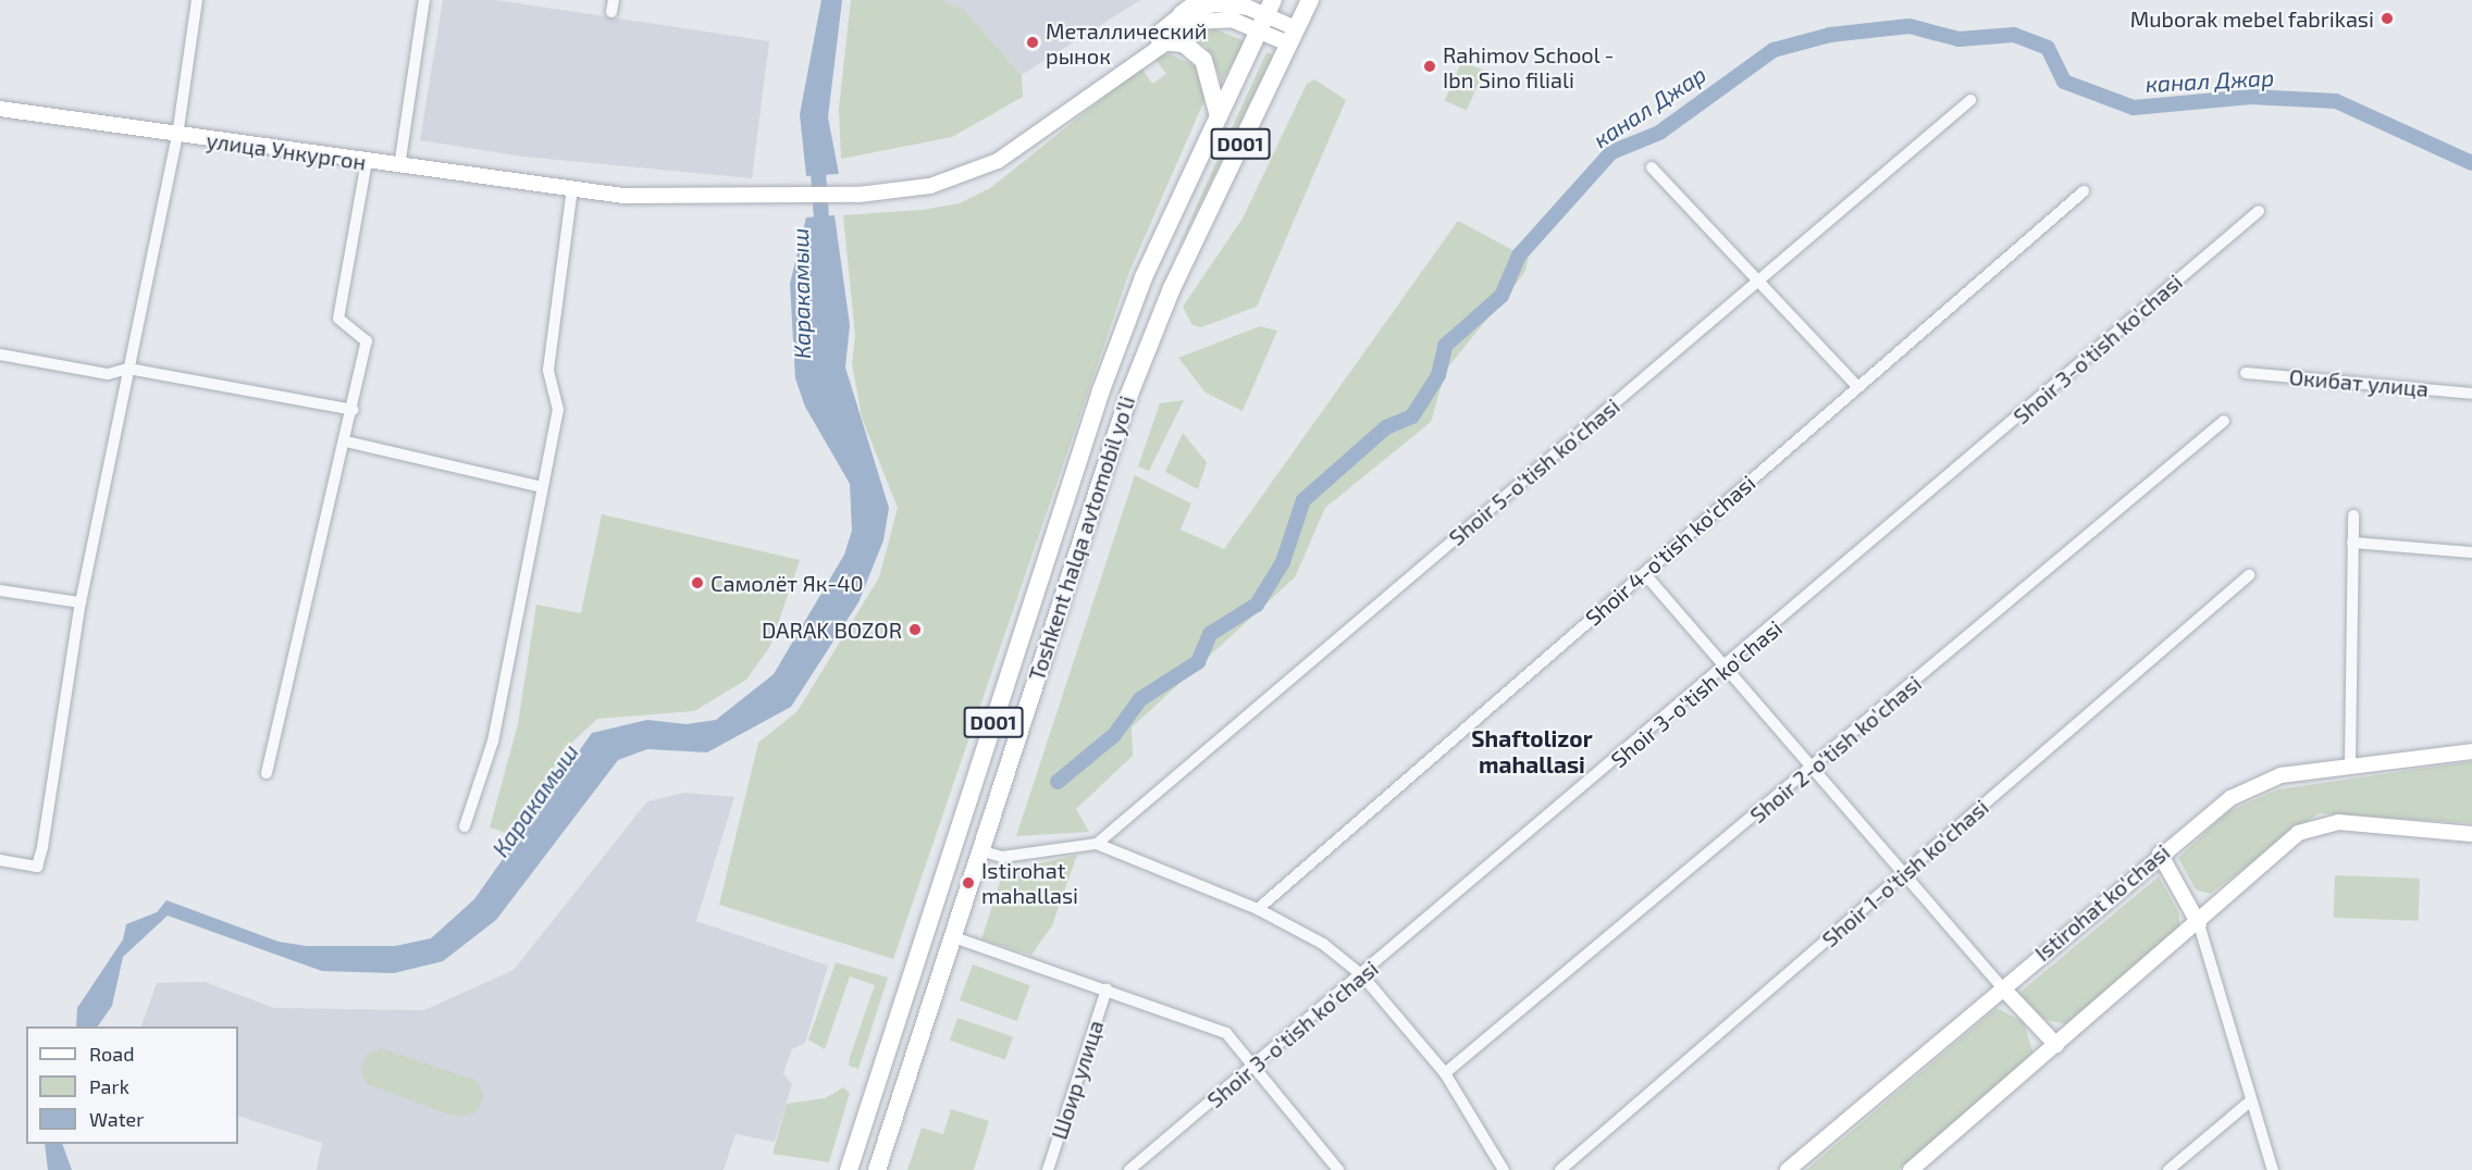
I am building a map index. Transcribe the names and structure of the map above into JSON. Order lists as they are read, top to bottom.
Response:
{
  "streets": {
    "highway": ["D001", "Toshkent halqa avtomobil yo'li"],
    "main road": ["улица Ункургон", "Istirohat ko'chasi"],
    "street": [
      "Shoir 3-o'tish ko'chasi",
      "Окибат улица",
      "Shoir 5-o'tish ko'chasi",
      "Shoir 4-o'tish ko'chasi",
      "Shoir 2-o'tish ko'chasi",
      "Shoir 1-o'tish ko'chasi",
      "Шоир улица"
    ]
  },
  "districts": ["Shaftolizor mahallasi"],
  "water": ["канал Джар", "Каракамыш"],
  "places": [
    "Muborak mebel fabrikasi",
    "Металлический рынок",
    "Rahimov School - Ibn Sino filiali",
    "Самолёт Як-40",
    "DARAK BOZOR",
    "Istirohat mahallasi"
  ],
  "legend": ["Road", "Park", "Water"]
}
